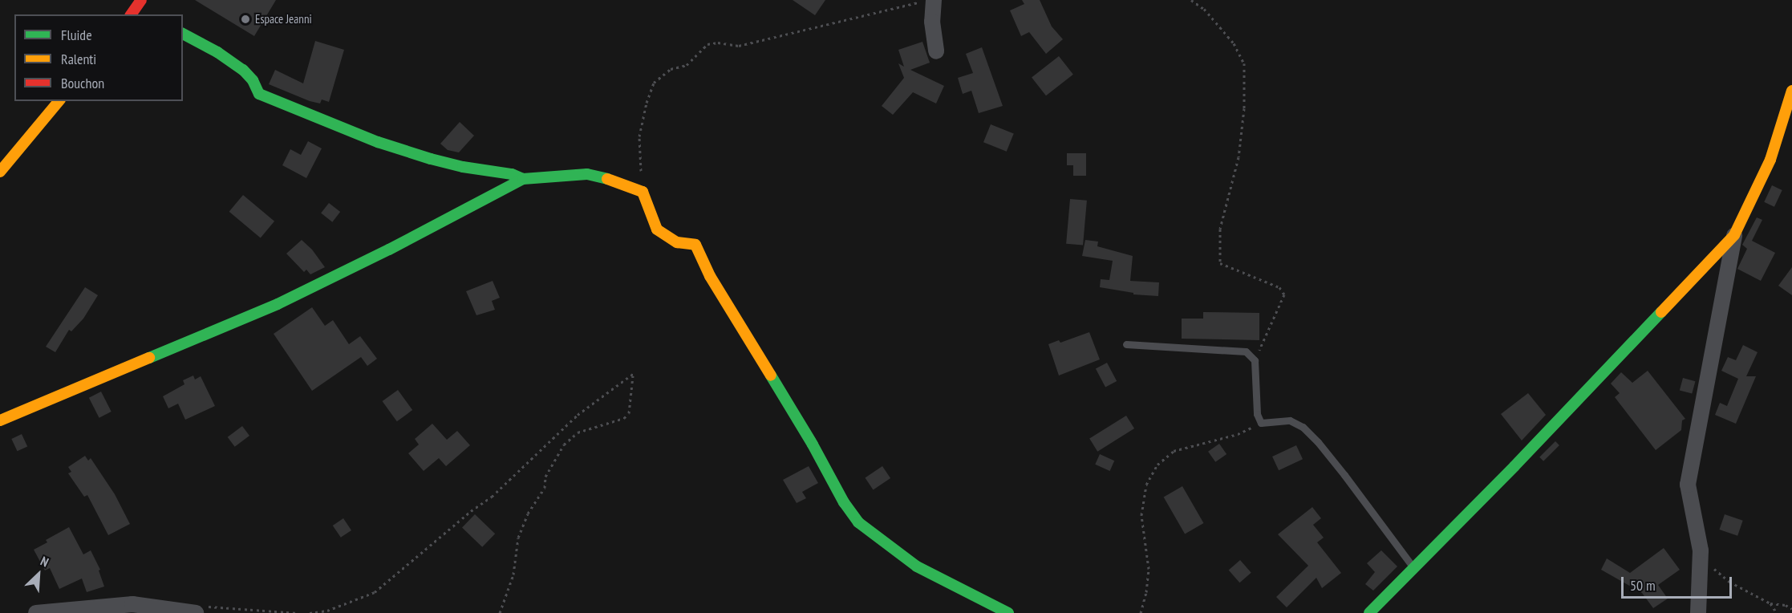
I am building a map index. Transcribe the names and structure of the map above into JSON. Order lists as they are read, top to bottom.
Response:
{
  "places": ["Espace Jeanni"],
  "legend": ["Fluide", "Ralenti", "Bouchon"],
  "scale_bar": "50 m",
  "north": "top right"
}
